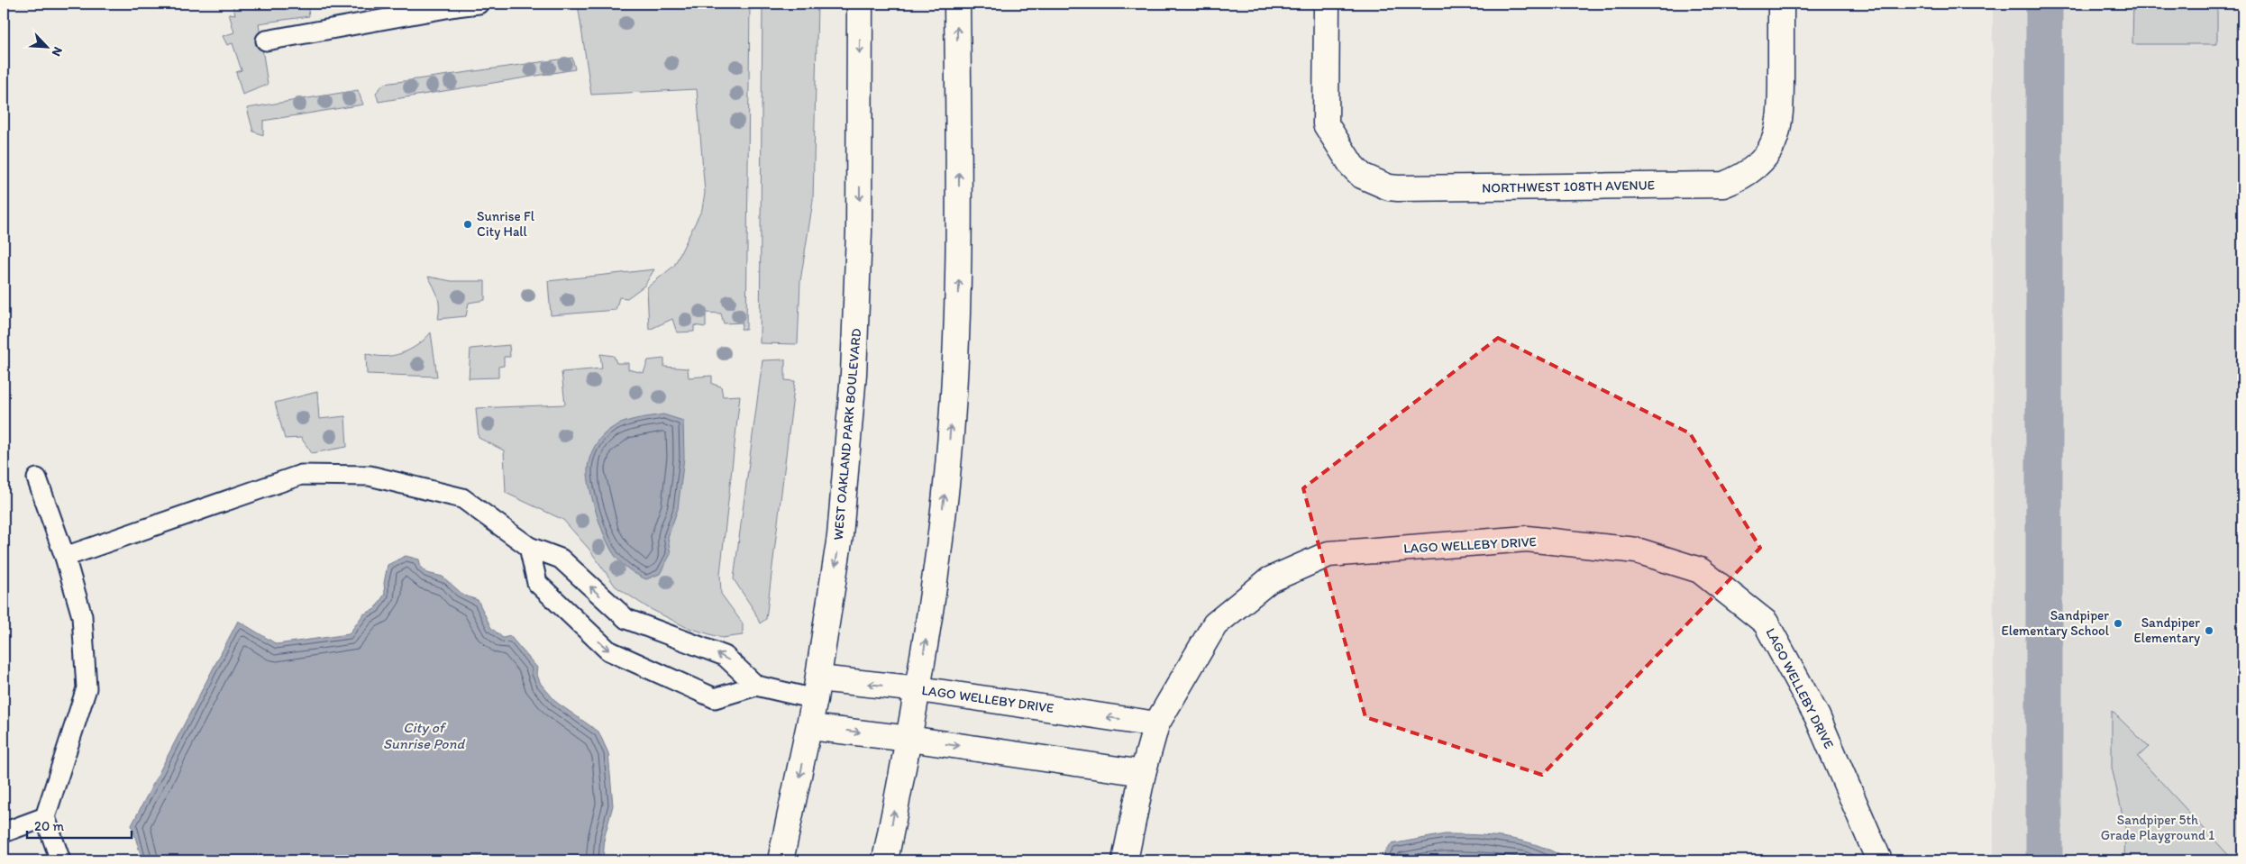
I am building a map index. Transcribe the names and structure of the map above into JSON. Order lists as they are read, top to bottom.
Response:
{
  "streets": {
    "street": ["NORTHWEST 108TH AVENUE", "WEST OAKLAND PARK BOULEVARD", "LAGO WELLEBY DRIVE"]
  },
  "crossings": [
    ["WEST OAKLAND PARK BOULEVARD", "LAGO WELLEBY DRIVE"]
  ],
  "water": ["City of Sunrise Pond"],
  "parks": ["Sandpiper 5th Grade Playground 1"],
  "places": ["Sunrise Fl City Hall", "Sandpiper Elementary School", "Sandpiper Elementary"],
  "scale_bar": "20 m",
  "north": "bottom right"
}
